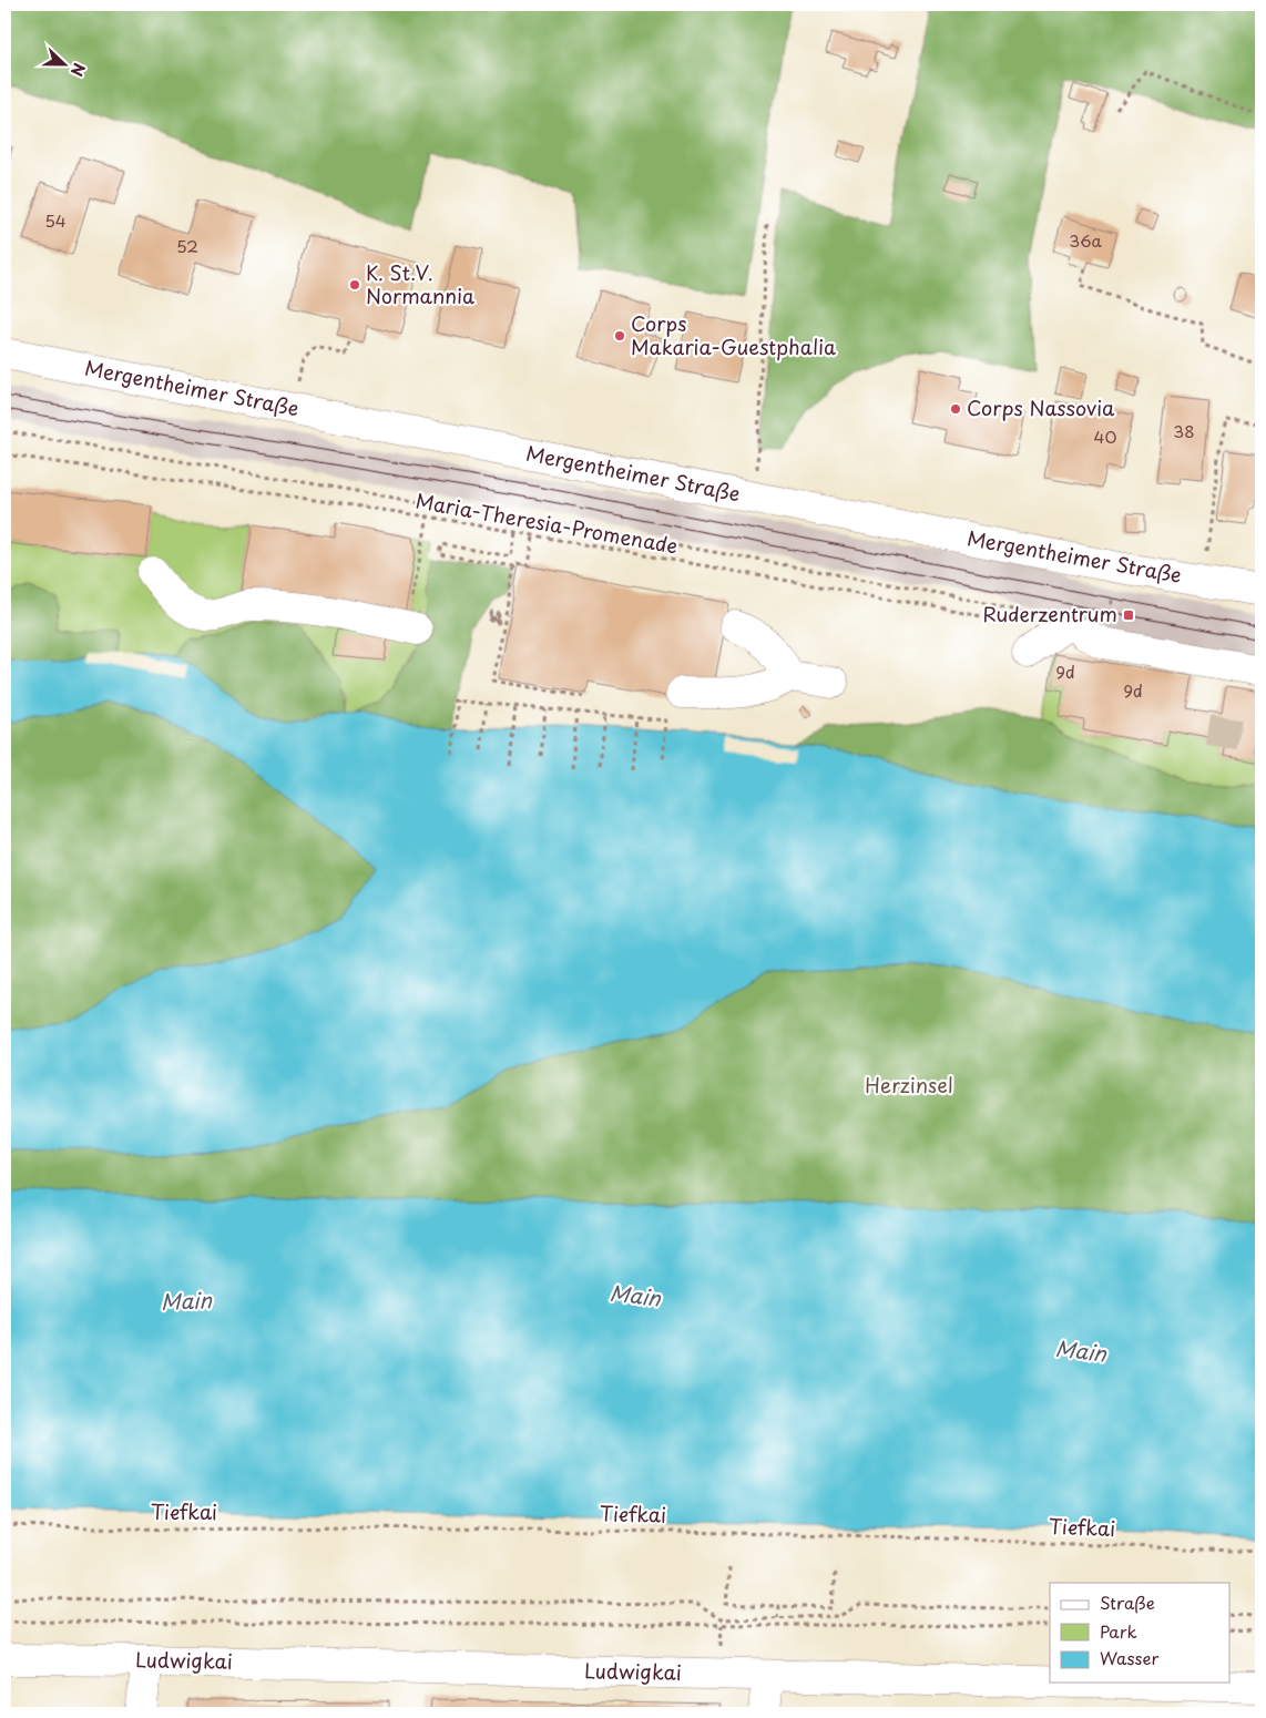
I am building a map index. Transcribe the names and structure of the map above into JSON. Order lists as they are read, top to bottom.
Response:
{
  "streets": {
    "main road": ["Mergentheimer Straße", "Ludwigkai"],
    "path": ["Maria-Theresia-Promenade", "Tiefkai"]
  },
  "water": ["Main"],
  "parks": ["Herzinsel"],
  "places": {
    "other": ["K. St.V. Normannia", "Corps Makaria-Guestphalia", "Corps Nassovia"],
    "transit": ["Ruderzentrum"]
  },
  "house_numbers": [
    "54",
    "36a",
    "52",
    "38",
    "40",
    "9d",
    "9d"
  ],
  "legend": ["Straße", "Park", "Wasser"],
  "north": "right"
}
